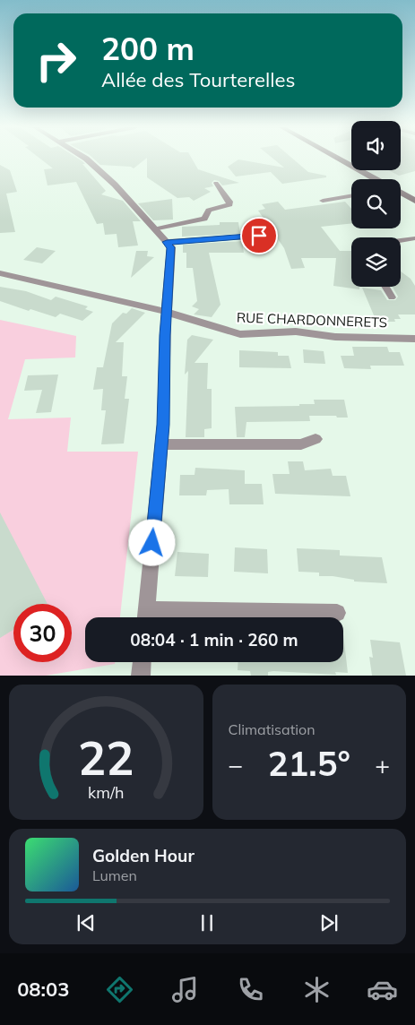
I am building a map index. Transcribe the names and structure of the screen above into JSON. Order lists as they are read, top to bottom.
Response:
{
  "streets": {
    "street": ["RUE CHARDONNERETS"]
  },
  "page": {
    "turn": ["200 m", "Allée des Tourterelles"],
    "limit": "30",
    "trip": "08:04 · 1 min · 260 m",
    "tile": "Climatisation",
    "heat": ["−", "21.5°", "+"],
    "song": ["Golden Hour", "Lumen"],
    "tabs": "08:03",
    "gauge": ["22", "km/h"]
  }
}
